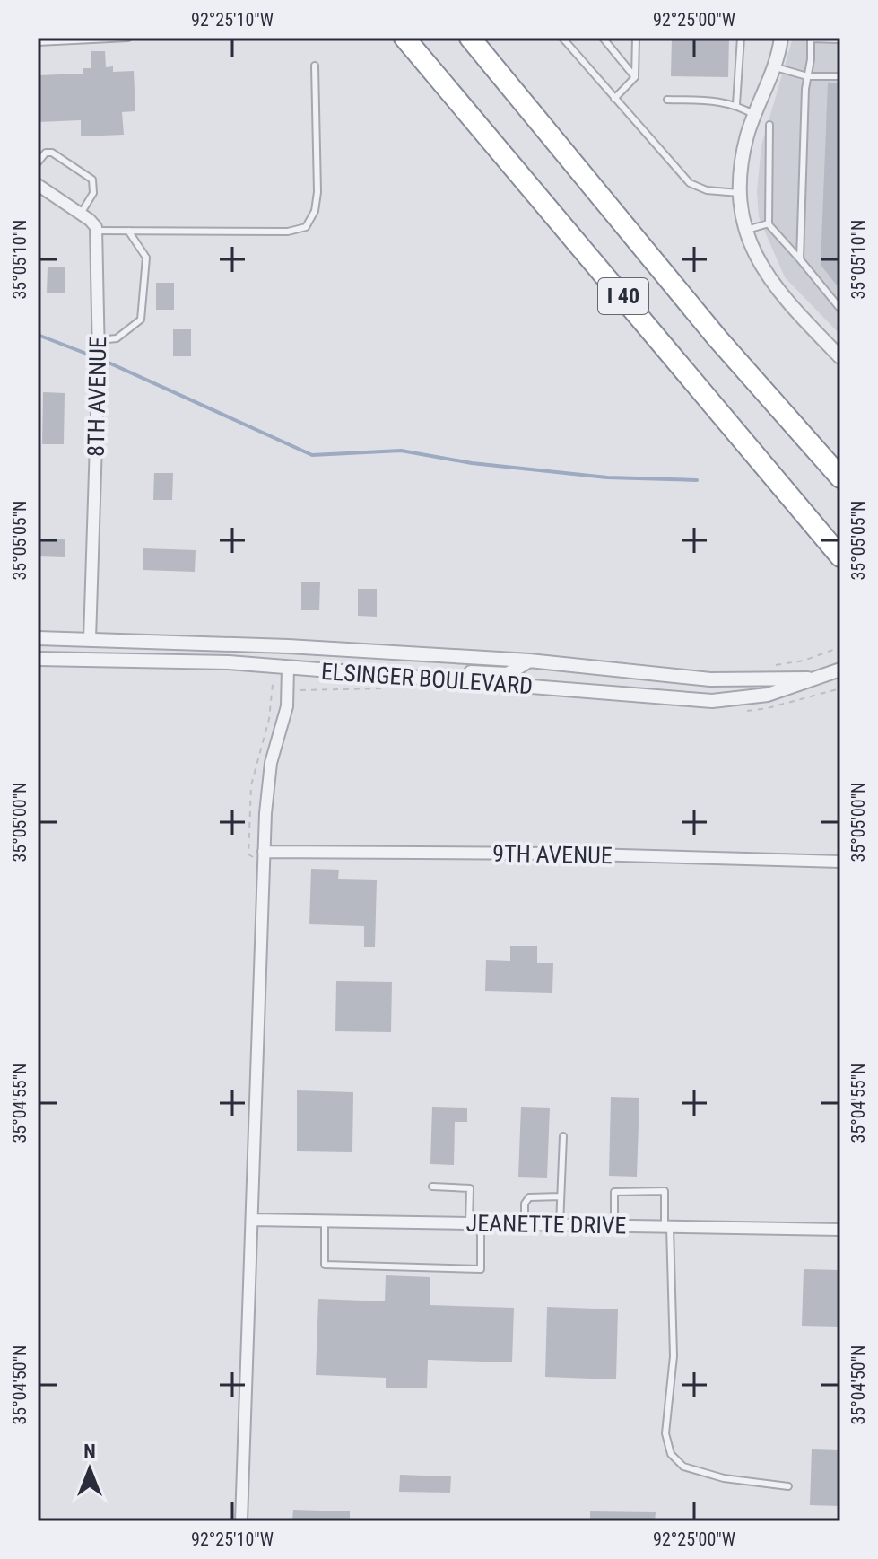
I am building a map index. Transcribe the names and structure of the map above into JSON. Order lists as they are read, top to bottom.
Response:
{
  "streets": {
    "highway": ["I 40"],
    "street": [
      "8TH AVENUE",
      "ELSINGER BOULEVARD",
      "9TH AVENUE",
      "JEANETTE DRIVE"
    ]
  },
  "crossings": [
    ["8TH AVENUE", "ELSINGER BOULEVARD"]
  ],
  "north": "top",
  "coordinates": [
    "92°25'10\"W",
    "92°25'00\"W",
    "35°05'10\"N",
    "35°05'05\"N",
    "35°05'00\"N",
    "35°04'55\"N",
    "35°04'50\"N"
  ]
}
